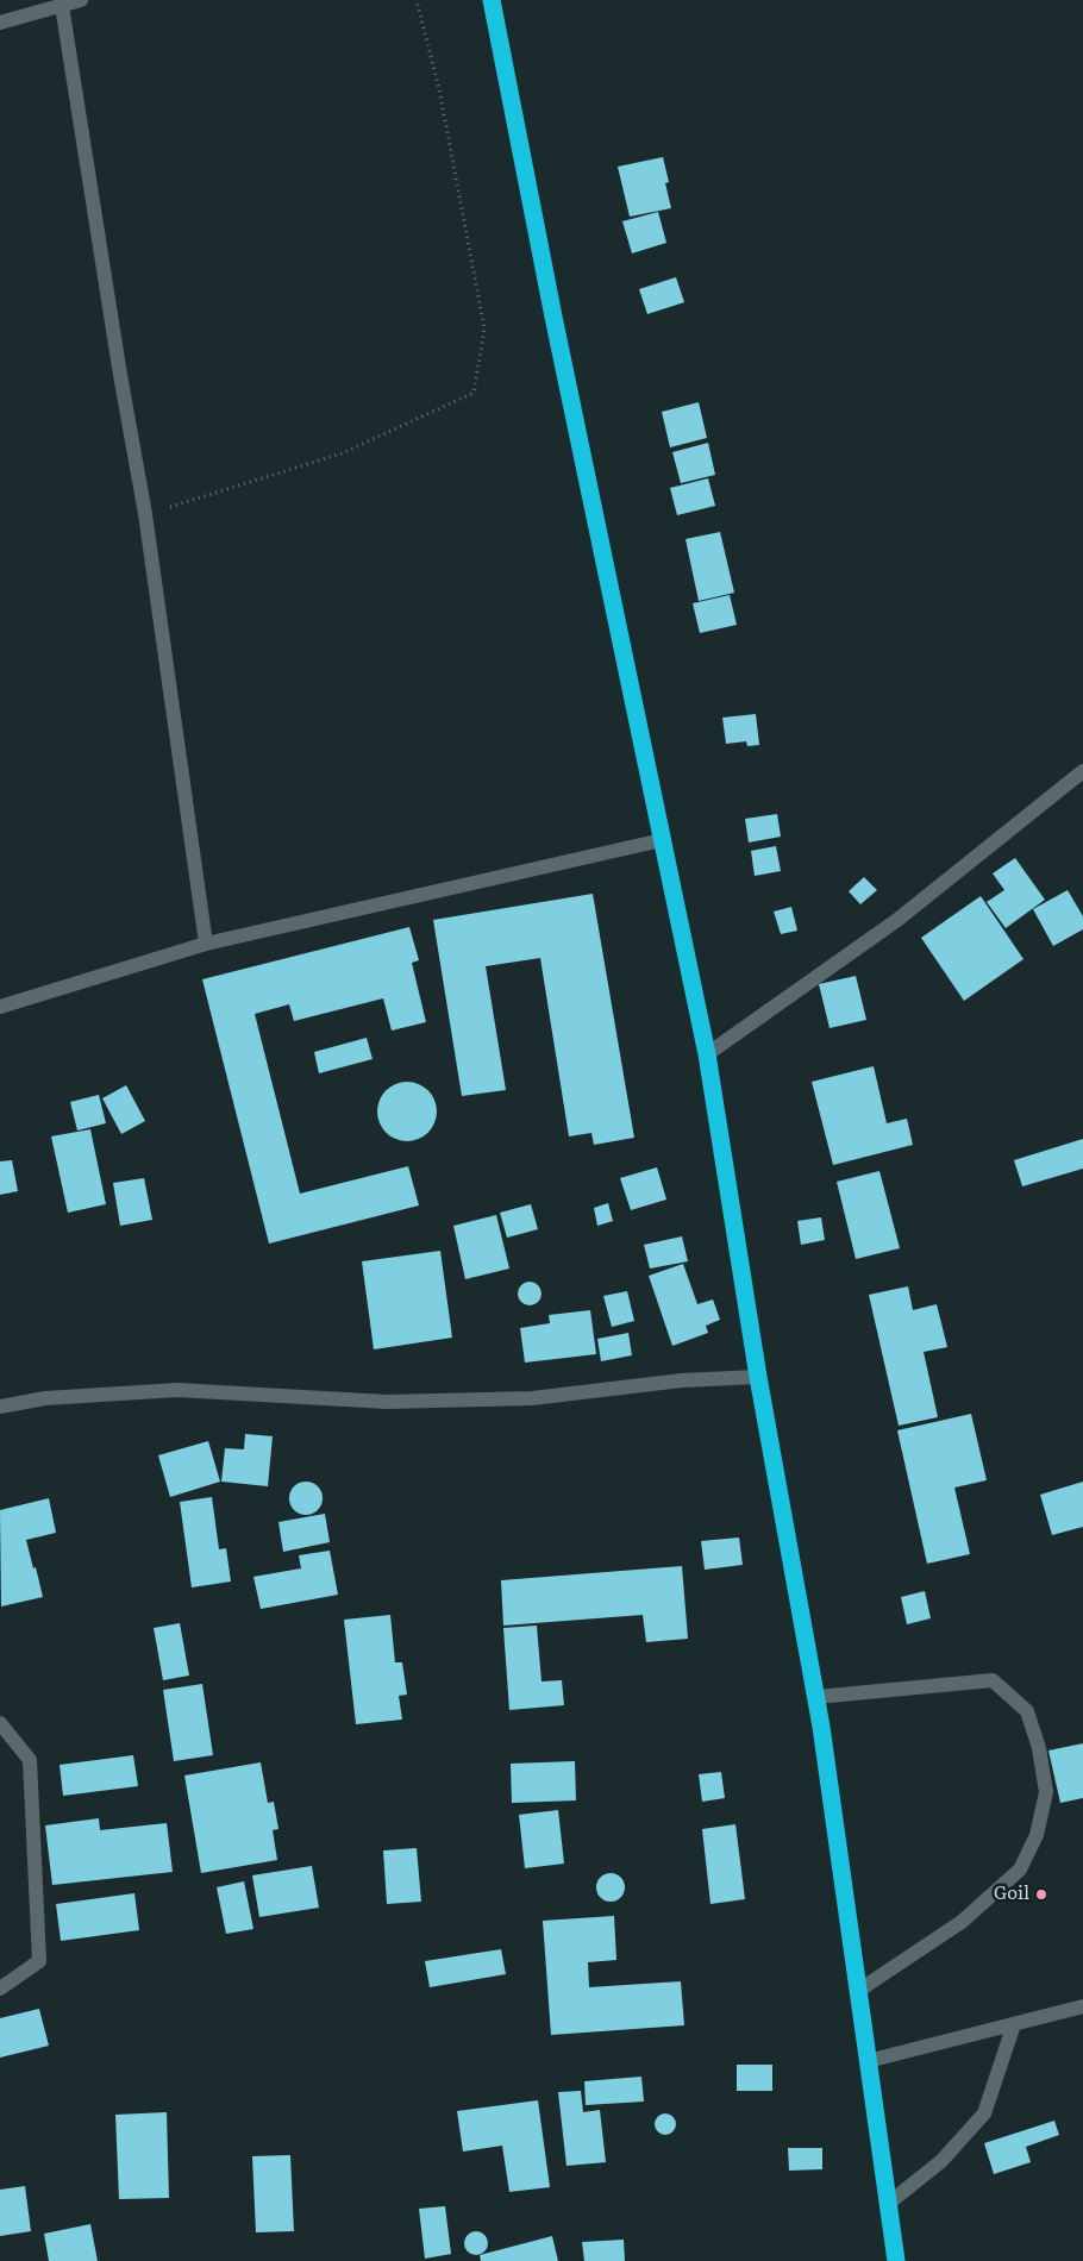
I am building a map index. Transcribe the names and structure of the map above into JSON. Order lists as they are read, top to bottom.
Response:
{
  "places": ["Goil"]
}
